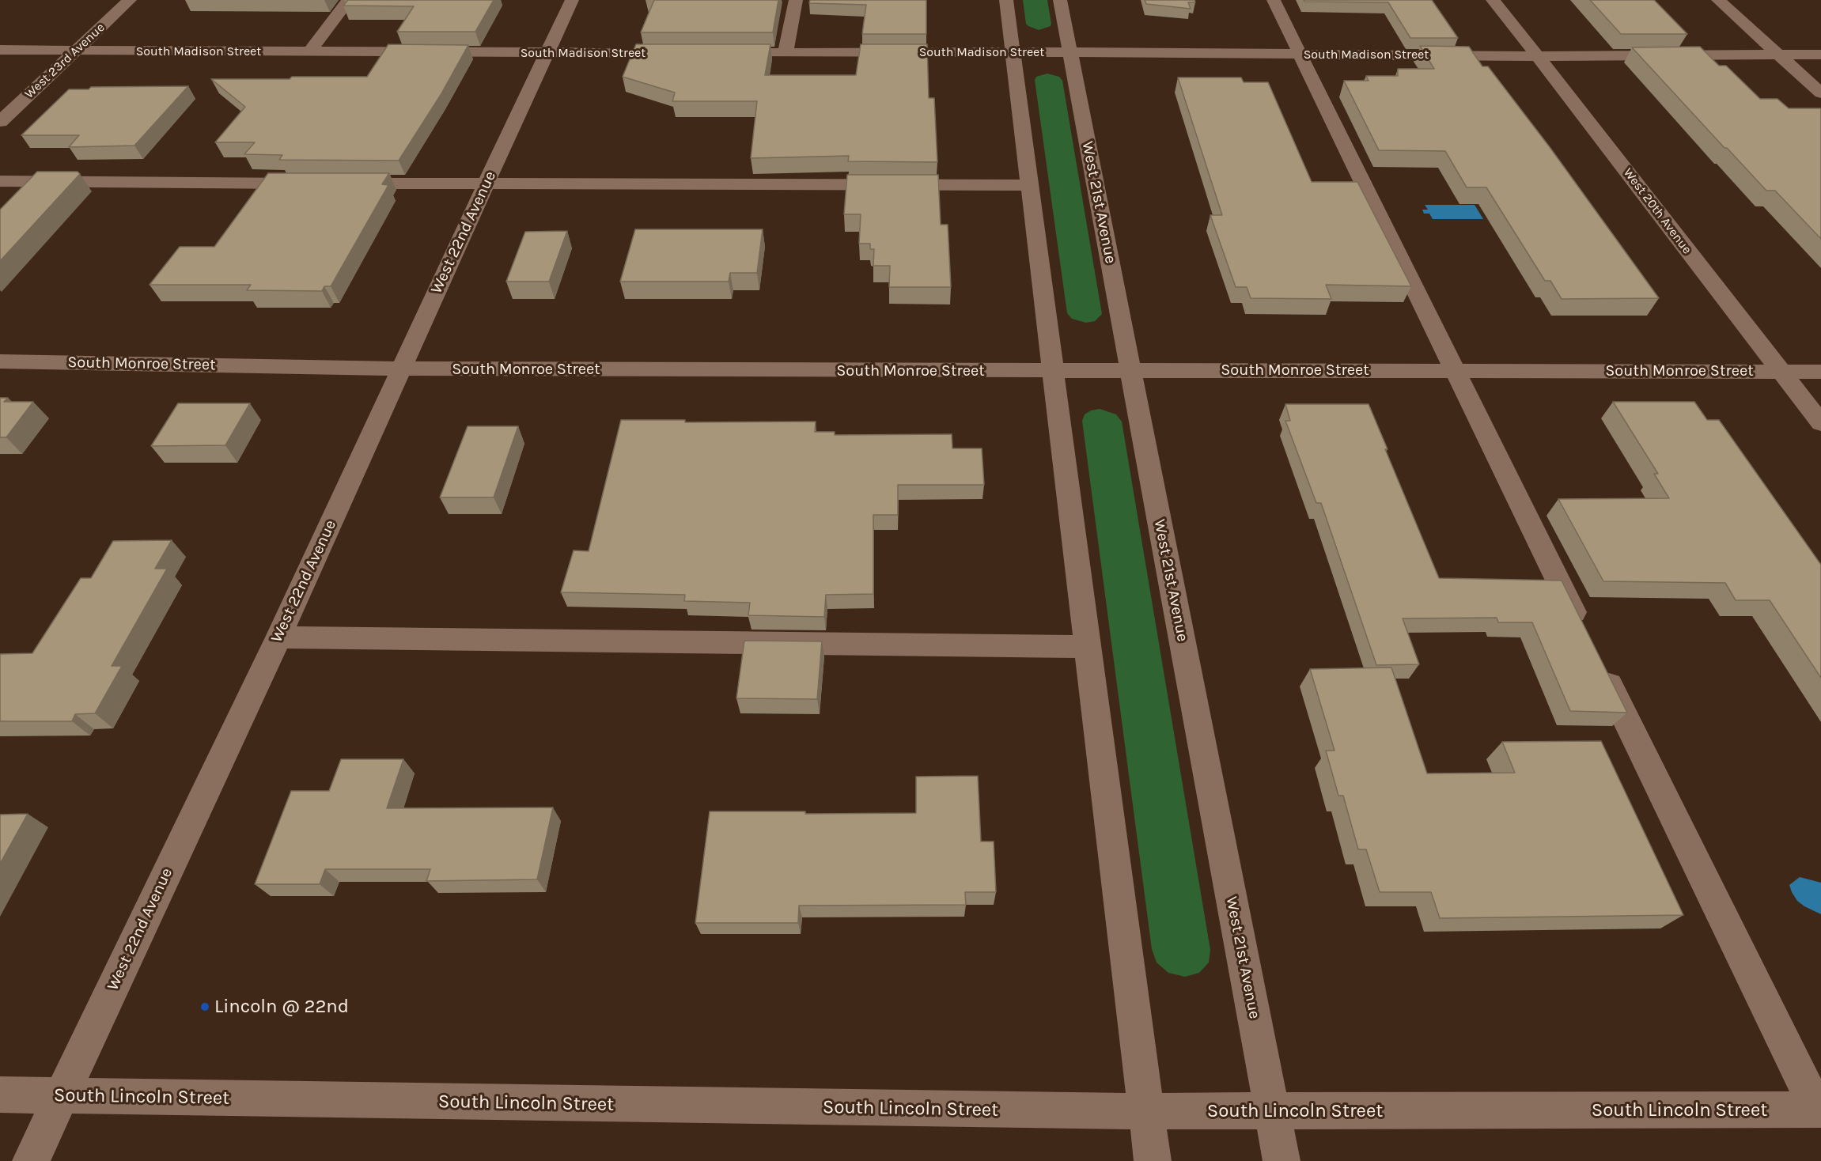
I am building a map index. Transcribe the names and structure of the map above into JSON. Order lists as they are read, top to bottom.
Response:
{
  "streets": {
    "street": [
      "South Madison Street",
      "West 23rd Avenue",
      "West 21st Avenue",
      "West 20th Avenue",
      "West 22nd Avenue",
      "South Monroe Street",
      "South Lincoln Street"
    ]
  },
  "crossings": [
    ["South Madison Street", "West 23rd Avenue"],
    ["South Madison Street", "West 21st Avenue"],
    ["South Madison Street", "West 20th Avenue"],
    ["South Madison Street", "West 22nd Avenue"],
    ["West 21st Avenue", "South Monroe Street"],
    ["West 21st Avenue", "South Lincoln Street"],
    ["West 20th Avenue", "South Monroe Street"],
    ["West 22nd Avenue", "South Monroe Street"],
    ["West 22nd Avenue", "South Lincoln Street"]
  ],
  "places": ["Lincoln @ 22nd"]
}
